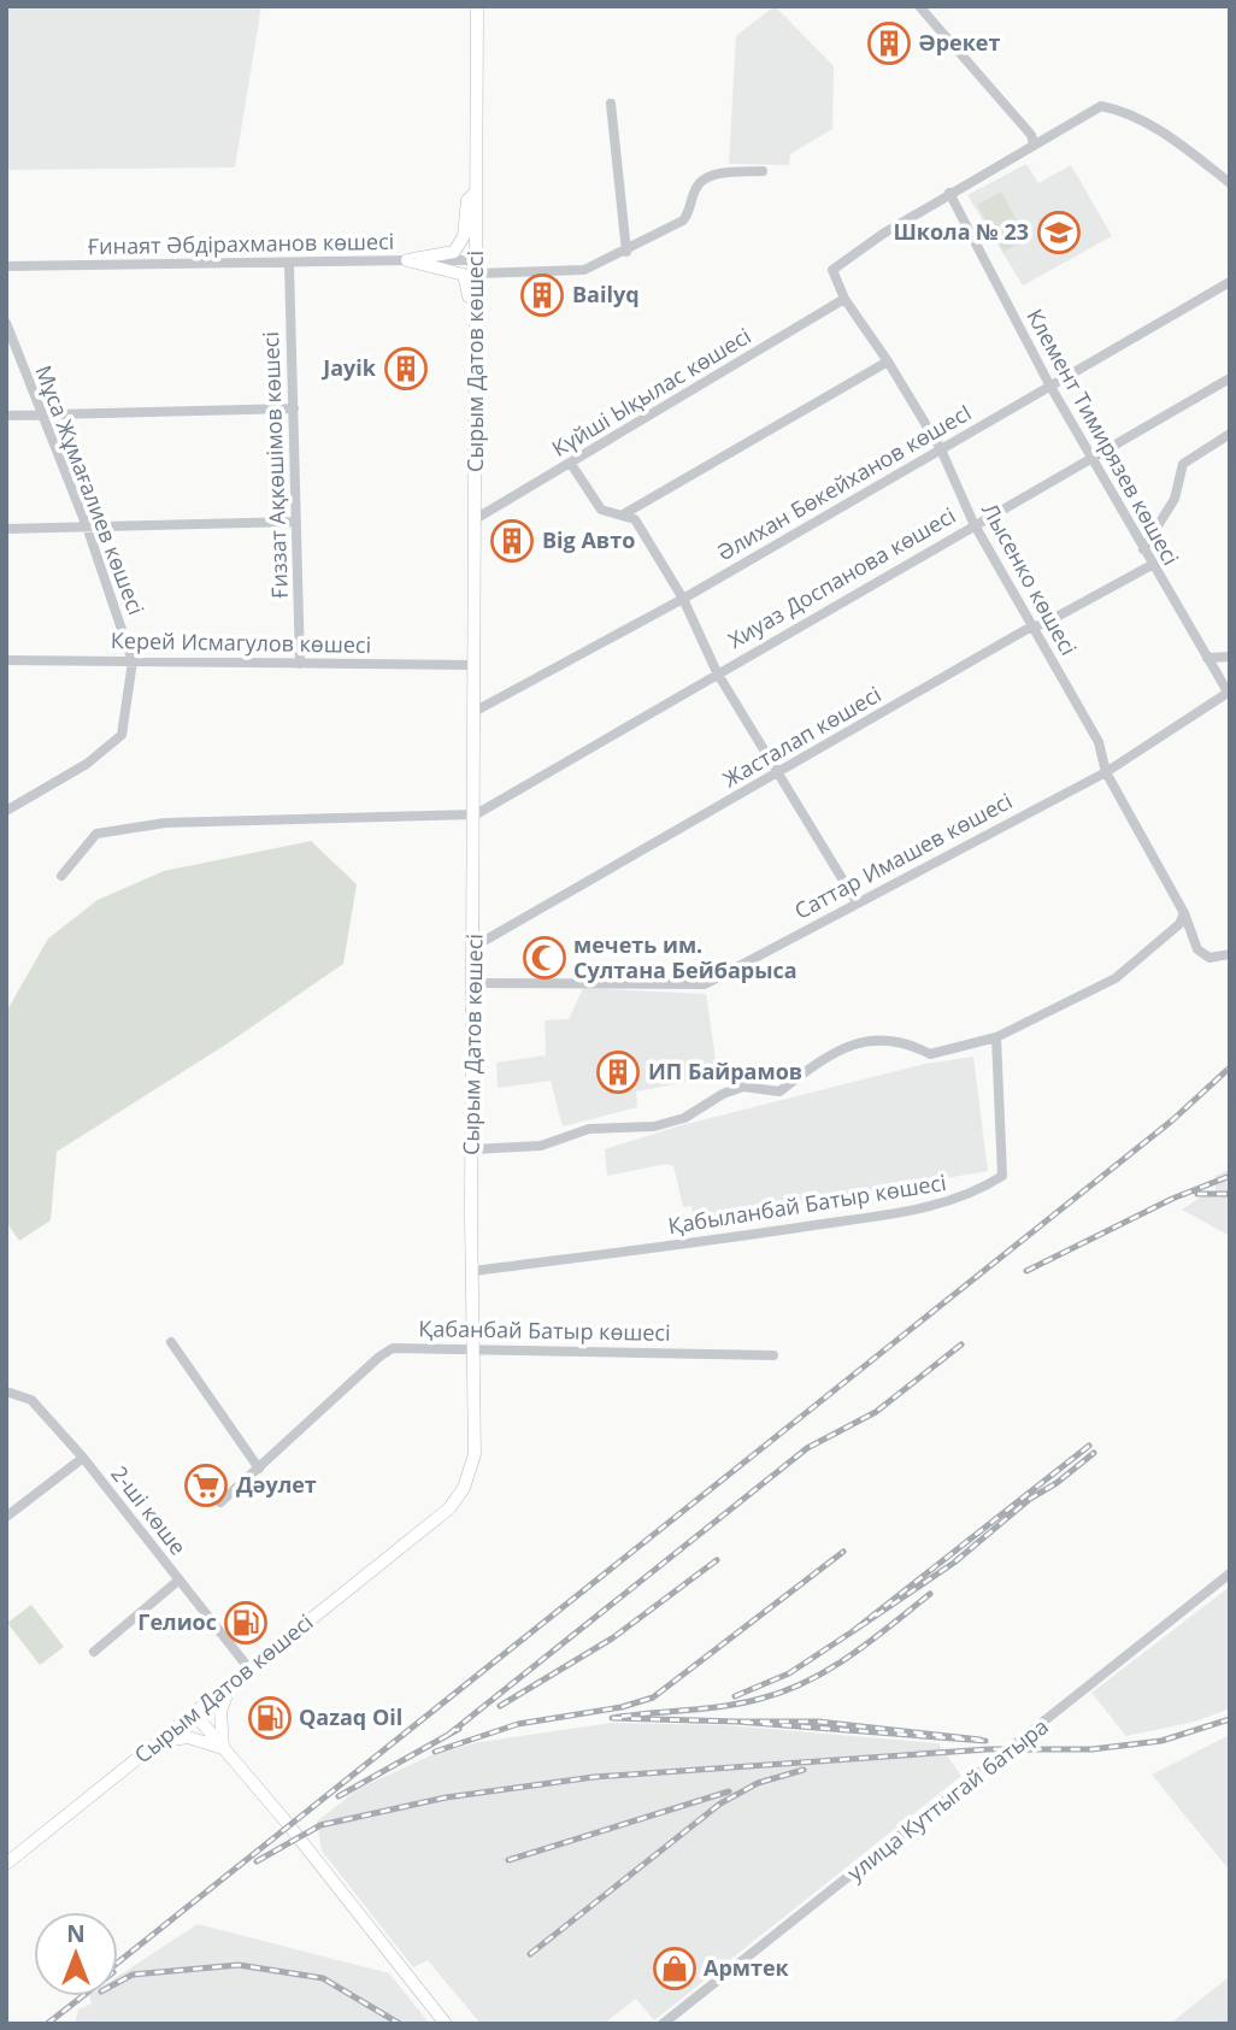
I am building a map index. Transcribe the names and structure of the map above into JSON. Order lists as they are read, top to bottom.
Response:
{
  "streets": {
    "main road": ["Сырым Датов көшесі"],
    "street": [
      "Ғинаят Әбдірахманов көшесі",
      "Күйші Ықылас көшесі",
      "Клемент Тимирязев көшесі",
      "Ғиззат Ақкөшімов көшесi",
      "Әлихан Бөкейханов көшесI",
      "Мұса Жұмағалиев көшесі",
      "Хиуаз Доспанова көшесі",
      "Лысенко көшесі",
      "Керей Исмагулов көшесі",
      "Жасталап көшесі",
      "Саттар Имашев көшесі",
      "Қабыланбай Батыр көшесі",
      "Қабанбай Батыр көшесі",
      "2-ші көше",
      "улица Куттыгай батыра"
    ]
  },
  "crossings": [
    ["Ғинаят Әбдірахманов көшесі", "Сырым Датов көшесі"],
    ["Ғинаят Әбдірахманов көшесі", "Ғиззат Ақкөшімов көшесi"],
    ["Сырым Датов көшесі", "Күйші Ықылас көшесі"],
    ["Сырым Датов көшесі", "Әлихан Бөкейханов көшесI"],
    ["Сырым Датов көшесі", "Хиуаз Доспанова көшесі"],
    ["Сырым Датов көшесі", "Керей Исмагулов көшесі"],
    ["Сырым Датов көшесі", "Жасталап көшесі"],
    ["Сырым Датов көшесі", "Саттар Имашев көшесі"],
    ["Сырым Датов көшесі", "Қабыланбай Батыр көшесі"],
    ["Сырым Датов көшесі", "Қабанбай Батыр көшесі"],
    ["Сырым Датов көшесі", "2-ші көше"],
    ["Күйші Ықылас көшесі", "Лысенко көшесі"],
    ["Клемент Тимирязев көшесі", "Әлихан Бөкейханов көшесI"],
    ["Клемент Тимирязев көшесі", "Хиуаз Доспанова көшесі"],
    ["Клемент Тимирязев көшесі", "Лысенко көшесі"],
    ["Клемент Тимирязев көшесі", "Жасталап көшесі"],
    ["Клемент Тимирязев көшесі", "Саттар Имашев көшесі"],
    ["Ғиззат Ақкөшімов көшесi", "Керей Исмагулов көшесі"],
    ["Әлихан Бөкейханов көшесI", "Лысенко көшесі"],
    ["Мұса Жұмағалиев көшесі", "Керей Исмагулов көшесі"],
    ["Хиуаз Доспанова көшесі", "Лысенко көшесі"],
    ["Лысенко көшесі", "Жасталап көшесі"],
    ["Лысенко көшесі", "Саттар Имашев көшесі"]
  ],
  "places": {
    "building": [
      "Әрекет",
      "Bailyq",
      "Jayik",
      "Big Авто",
      "ИП Байрамов"
    ],
    "school or university": ["Школа № 23"],
    "mosque": ["мечеть им. Султана Бейбарыса"],
    "supermarket": ["Дәулет"],
    "fuel station": ["Гелиос", "Qazaq Oil"],
    "shop": ["Армтек"]
  },
  "north": "top"
}
